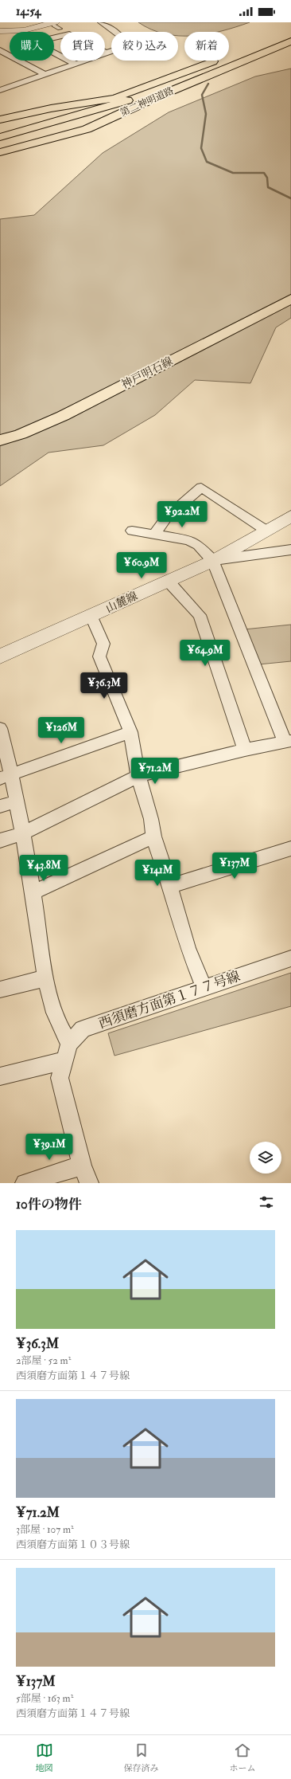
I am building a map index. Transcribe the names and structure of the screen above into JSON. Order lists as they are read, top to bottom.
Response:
{
  "streets": {
    "main road": ["第二神明道路", "神戸明石線"],
    "street": ["山麓線", "西須磨方面第１７７号線"]
  },
  "page": {
    "status": "14:54",
    "chip": [
      "購入",
      "賃貸",
      "絞り込み",
      "新着"
    ],
    "price": [
      "¥92.2M",
      "¥60.9M",
      "¥64.9M",
      "¥36.3M",
      "¥126M",
      "¥71.2M",
      "¥137M",
      "¥43.8M",
      "¥141M",
      "¥39.1M"
    ],
    "heading": "10件の物件",
    "list": [
      {
        "name": "¥36.3M",
        "note": "2部屋 · 52 m² · 西須磨方面第１４７号線"
      },
      {
        "name": "¥71.2M",
        "note": "3部屋 · 107 m² · 西須磨方面第１０３号線"
      },
      {
        "name": "¥137M",
        "note": "5部屋 · 163 m² · 西須磨方面第１４７号線"
      }
    ],
    "tabs": ["地図", "保存済み", "ホーム"]
  }
}
